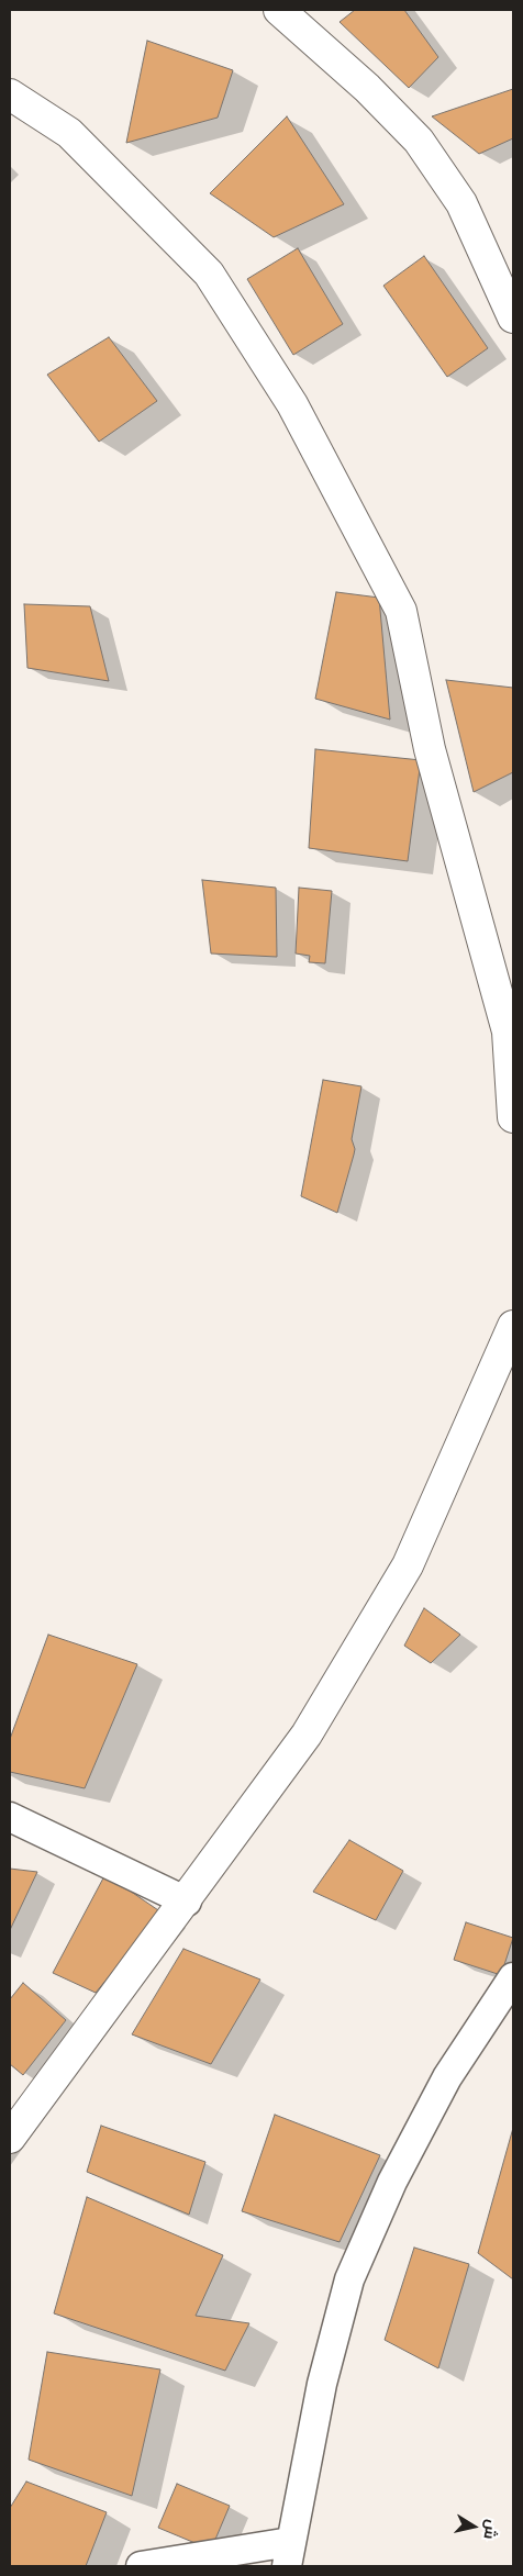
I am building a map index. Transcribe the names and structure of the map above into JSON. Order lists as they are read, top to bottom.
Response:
{
  "north": "right"
}
